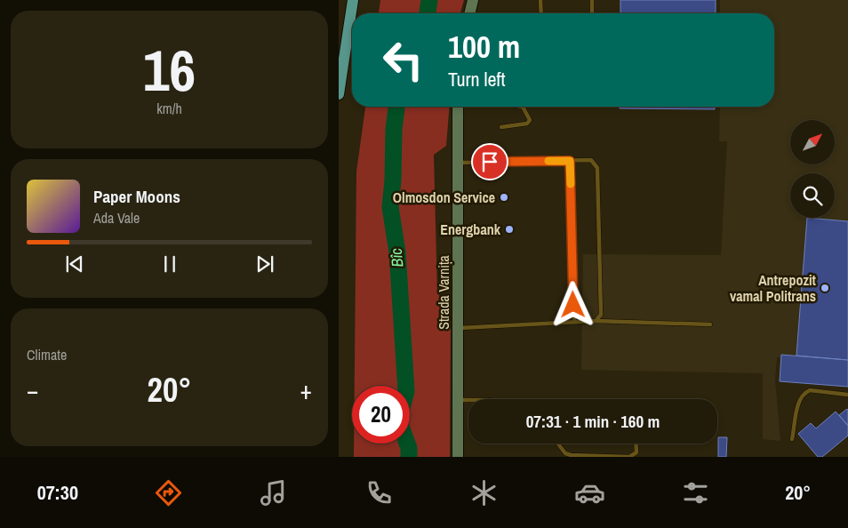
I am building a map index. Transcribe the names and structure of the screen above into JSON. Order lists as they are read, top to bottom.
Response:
{
  "streets": {
    "street": ["Strada Varnița"]
  },
  "water": ["Bîc"],
  "places": ["Olmosdon Service", "Energbank", "Antrepozit vamal Politrans"],
  "north": "top right",
  "page": {
    "tile": [
      ["16", "km/h"],
      "Climate"
    ],
    "turn": ["100 m", "Turn left"],
    "song": ["Paper Moons", "Ada Vale"],
    "heat": ["−", "20°", "+"],
    "limit": "20",
    "trip": "07:31 · 1 min · 160 m",
    "tabs": ["07:30", "20°"]
  }
}
